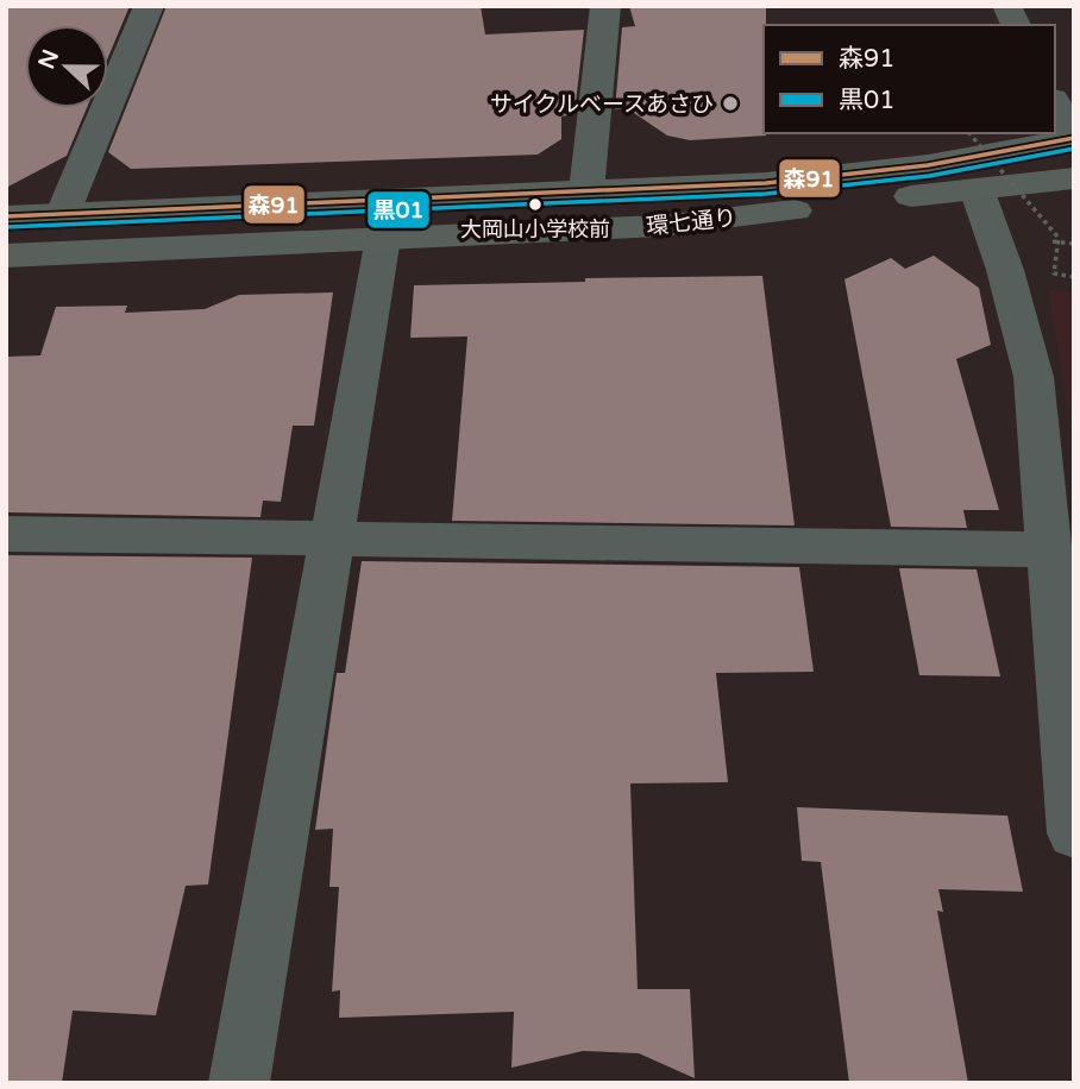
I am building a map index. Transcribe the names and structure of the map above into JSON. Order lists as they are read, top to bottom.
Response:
{
  "streets": {
    "main road": ["環七通り"]
  },
  "places": ["サイクルベースあさひ", "大岡山小学校前"],
  "lines": ["transit line 森91", "transit line 黒01"],
  "legend": ["森91", "黒01"],
  "north": "left"
}
